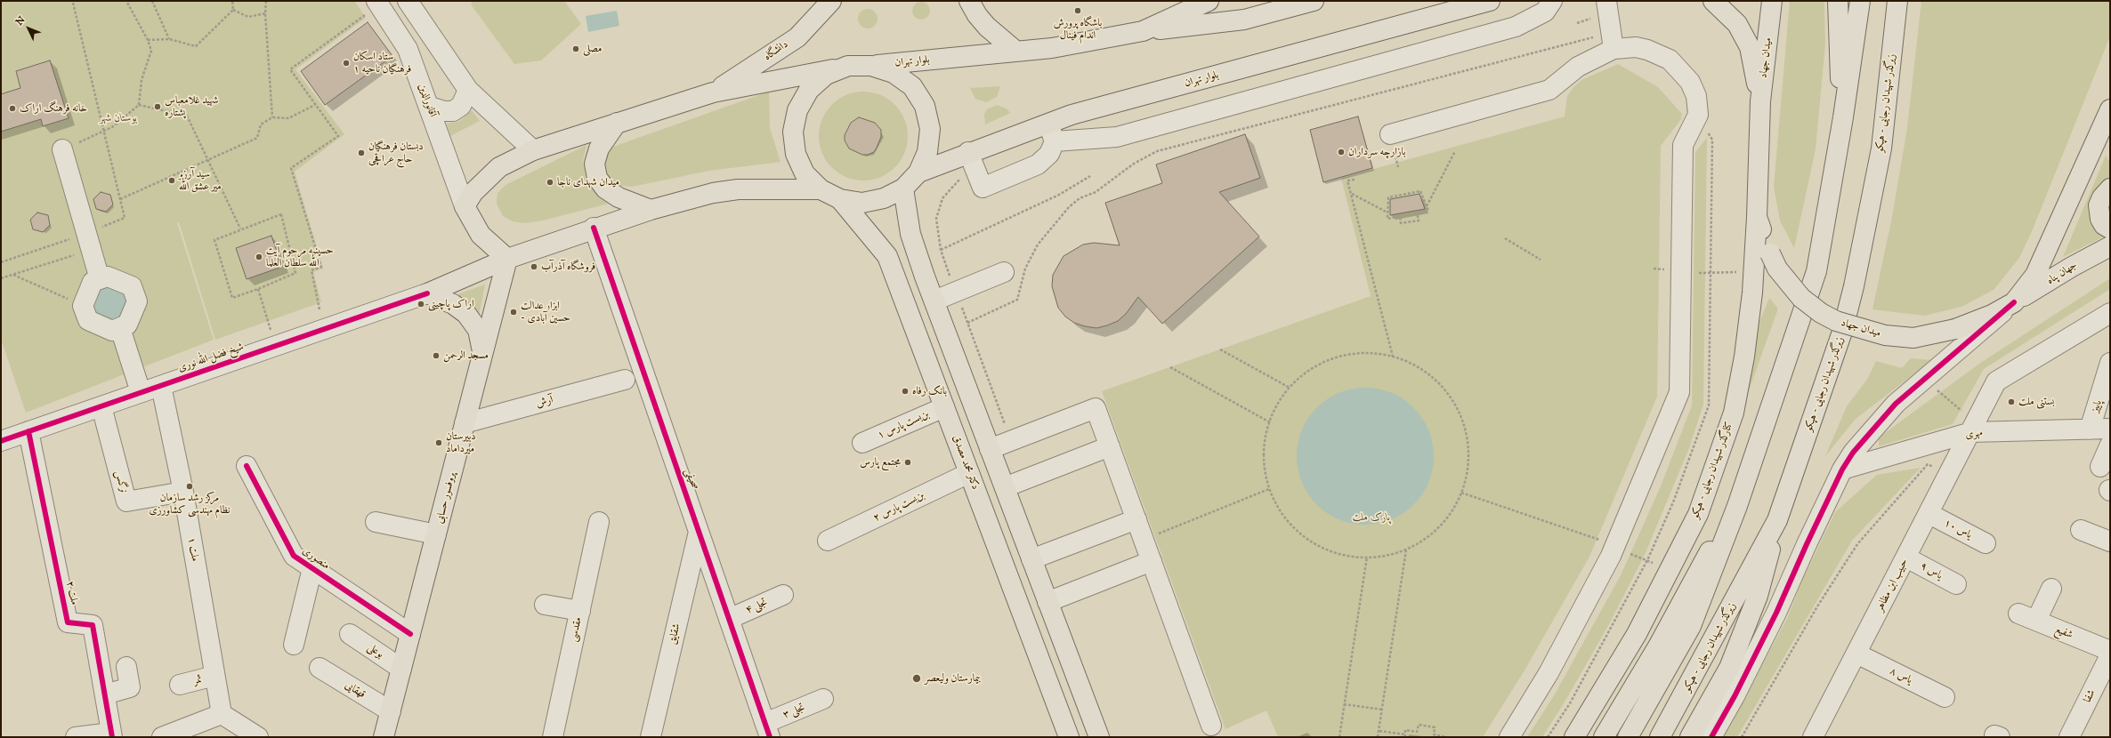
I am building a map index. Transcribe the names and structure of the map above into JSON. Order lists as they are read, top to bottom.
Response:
{
  "streets": {
    "main road": [
      "دانشگاه",
      "میدان جهاد",
      "بلوار تهران",
      "زیرگذر شهیدان رجایی - هپکو",
      "جهان پناه",
      "دکتر محمد مصدق",
      "کنارگذر شهیدان رجایی - هپکو",
      "پروفسور حسابی"
    ],
    "street": [
      "آقانورالدین",
      "شیخ فضل الله نوری",
      "آرش",
      "پاییز",
      "بن‌بست پارس ۱",
      "مهری",
      "صحیفی",
      "نرگس",
      "بن‌بست پارس ۲",
      "یاس ۱۰",
      "ملت ۱",
      "منصوری",
      "یاس ۹",
      "حبیب ابن مظاهر",
      "ملت ۲",
      "تجلی ۴",
      "مقدسی",
      "شفیع",
      "شقایق",
      "بوعلی",
      "یاس ۸",
      "ثمر",
      "قهقایی",
      "شفا",
      "تجلی ۳"
    ]
  },
  "crossings": [
    ["میدان جهاد", "جهان پناه"],
    ["میدان جهاد", "کنارگذر شهیدان رجایی - هپکو"],
    ["شیخ فضل الله نوری", "نرگس"],
    ["شیخ فضل الله نوری", "ملت ۱"],
    ["شیخ فضل الله نوری", "ملت ۲"],
    ["آرش", "پروفسور حسابی"],
    ["پاییز", "مهری"],
    ["بن‌بست پارس ۱", "دکتر محمد مصدق"],
    ["مهری", "حبیب ابن مظاهر"],
    ["دکتر محمد مصدق", "بن‌بست پارس ۲"],
    ["صحیفی", "تجلی ۴"],
    ["صحیفی", "شقایق"],
    ["صحیفی", "تجلی ۳"],
    ["نرگس", "ملت ۱"],
    ["پروفسور حسابی", "منصوری"],
    ["پروفسور حسابی", "بوعلی"],
    ["پروفسور حسابی", "قهقایی"],
    ["یاس ۱۰", "حبیب ابن مظاهر"],
    ["ملت ۱", "ثمر"],
    ["یاس ۹", "حبیب ابن مظاهر"],
    ["حبیب ابن مظاهر", "یاس ۸"]
  ],
  "parks": ["بوستان شهر", "پارک ملت"],
  "places": [
    "باشگاه پرورش اندام فینال",
    "مصلی",
    "ستاد اسکان فرهنگیان ناحیه ۱",
    "شهید غلامعباس پشتاره",
    "خانه فرهنگ اراک",
    "بازارچه سرداران",
    "دبستان فرهنگیان حاج عراقچی",
    "سید آرزو میر عشق الله",
    "میدان شهدای ناجا",
    "حسینیه مرحوم آیت الله سلطان العلما",
    "فروشگاه آذرآب",
    "اراک پاچینی",
    "ابزار عدالت - حسین آبادی",
    "مسجد الرحمن",
    "بانک رفاه",
    "بستنی ملت",
    "دبیرستان میرداماد",
    "مجتمع پارس",
    "مرکز رشد سازمان نظام مهندسی کشاورزی",
    "بیمارستان ولیعصر"
  ],
  "north": "top left"
}
